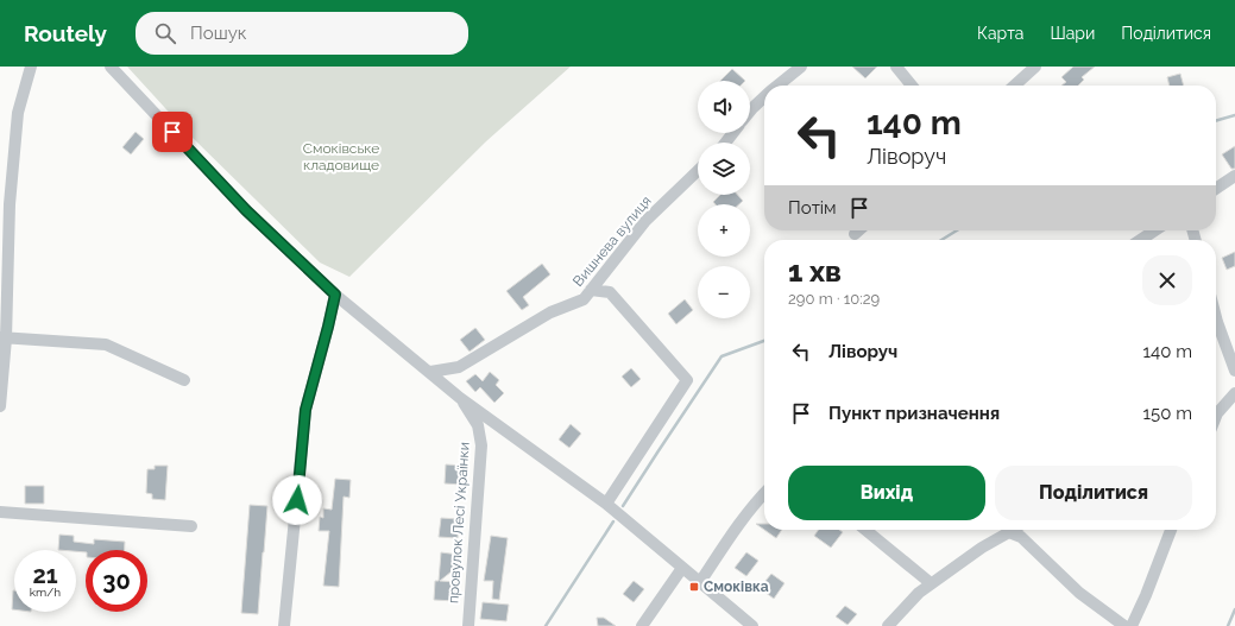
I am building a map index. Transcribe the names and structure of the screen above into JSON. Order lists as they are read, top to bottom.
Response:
{
  "streets": {
    "street": ["Вишнева вулиця", "провулок Лесі Українки"]
  },
  "parks": ["Смоківське кладовище"],
  "places": {
    "transit": ["Смоківка"]
  },
  "page": {
    "header": "Routely",
    "search": "Пошук",
    "nav": ["Карта", "Шари", "Поділитися"],
    "map_buttons": ["+", "−"],
    "turn": ["140 m", "Ліворуч"],
    "then": "Потім",
    "heading": ["1 хв", "290 m · 10:29"],
    "list": [
      {
        "name": "Ліворуч",
        "value": "140 m"
      },
      {
        "name": "Пункт призначення",
        "value": "150 m"
      }
    ],
    "buttons": ["Вихід", "Поділитися"],
    "speed": "21 km/h",
    "limit": "30"
  }
}
